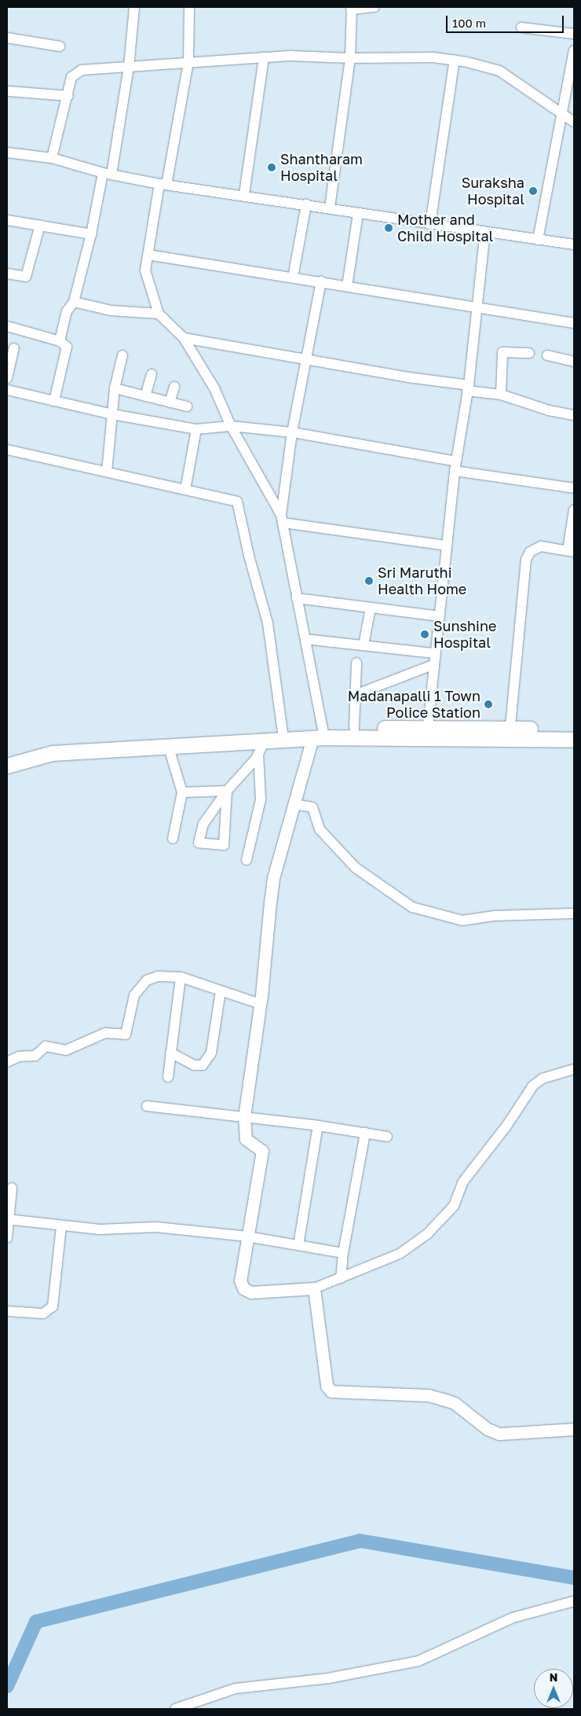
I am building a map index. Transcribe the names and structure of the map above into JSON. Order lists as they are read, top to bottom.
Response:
{
  "places": [
    "Shantharam Hospital",
    "Suraksha Hospital",
    "Mother and Child Hospital",
    "Sri Maruthi Health Home",
    "Sunshine Hospital",
    "Madanapalli 1 Town Police Station"
  ],
  "scale_bar": "100 m",
  "north": "top"
}
